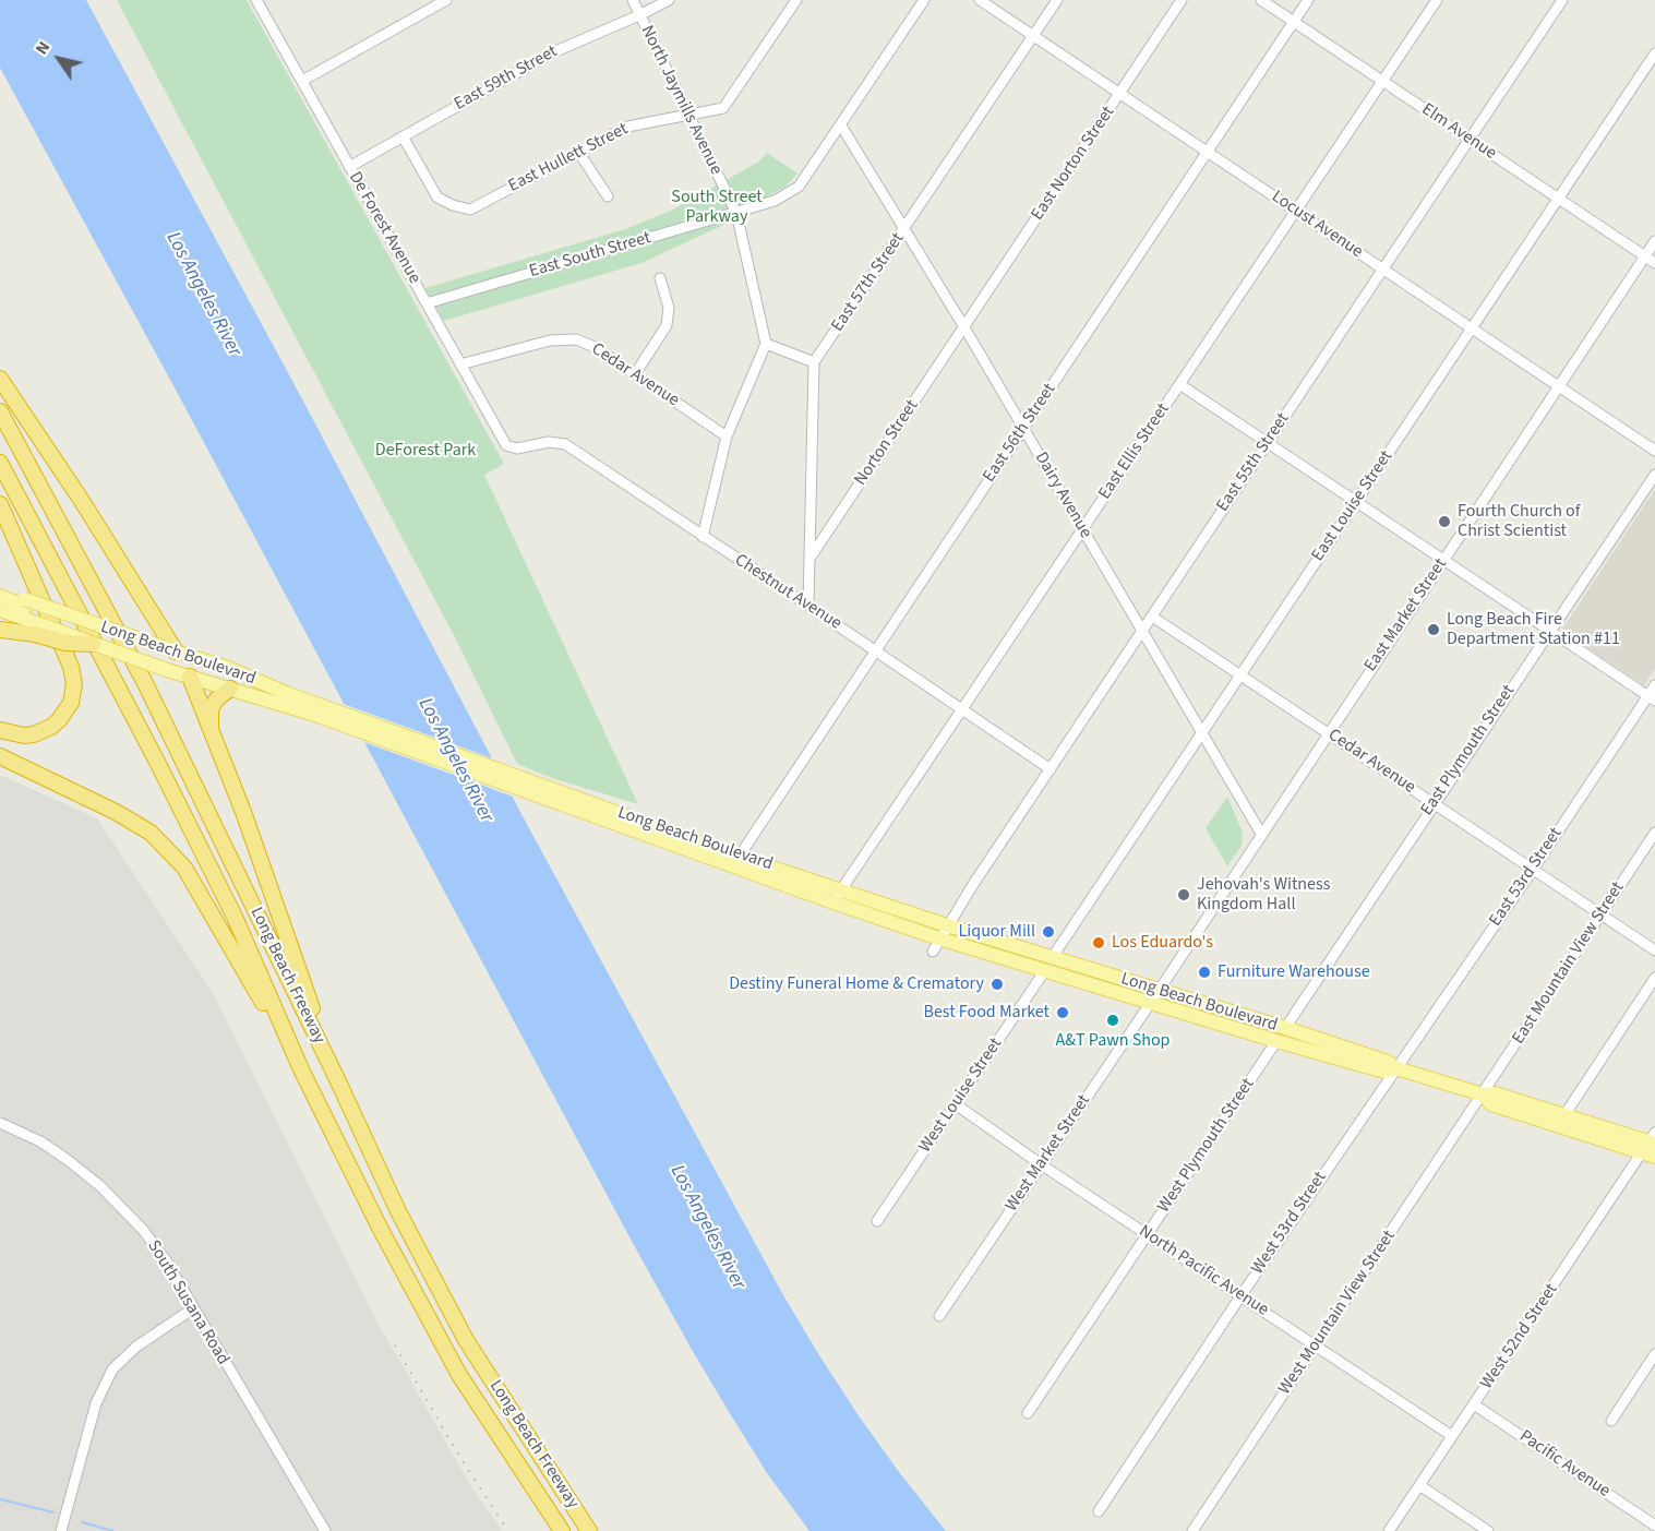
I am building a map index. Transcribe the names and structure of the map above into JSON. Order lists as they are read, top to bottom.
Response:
{
  "streets": {
    "highway": ["Long Beach Freeway"],
    "main road": ["Long Beach Boulevard"],
    "street": [
      "East 59th Street",
      "North Jaymills Avenue",
      "Elm Avenue",
      "East Hullett Street",
      "East Norton Street",
      "Locust Avenue",
      "De Forest Avenue",
      "East South Street",
      "East 57th Street",
      "Cedar Avenue",
      "East 56th Street",
      "Norton Street",
      "East Ellis Street",
      "East 55th Street",
      "Dairy Avenue",
      "East Louise Street",
      "Chestnut Avenue",
      "East Market Street",
      "East Plymouth Street",
      "East 53rd Street",
      "East Mountain View Street",
      "West Louise Street",
      "West Plymouth Street",
      "West Market Street",
      "West 53rd Street",
      "North Pacific Avenue",
      "South Susana Road",
      "West Mountain View Street",
      "West 52nd Street",
      "Pacific Avenue"
    ]
  },
  "crossings": [
    ["East 59th Street", "North Jaymills Avenue"],
    ["East 59th Street", "East Hullett Street"],
    ["East 59th Street", "De Forest Avenue"],
    ["North Jaymills Avenue", "East Hullett Street"],
    ["North Jaymills Avenue", "East South Street"],
    ["Elm Avenue", "East 56th Street"],
    ["Elm Avenue", "East Ellis Street"],
    ["Elm Avenue", "East 55th Street"],
    ["Elm Avenue", "East Louise Street"],
    ["Elm Avenue", "East Market Street"],
    ["East Norton Street", "Locust Avenue"],
    ["East Norton Street", "Norton Street"],
    ["East Norton Street", "Dairy Avenue"],
    ["Locust Avenue", "East 57th Street"],
    ["Locust Avenue", "East 56th Street"],
    ["Locust Avenue", "East Ellis Street"],
    ["Locust Avenue", "East 55th Street"],
    ["Locust Avenue", "East Louise Street"],
    ["Locust Avenue", "East Market Street"],
    ["De Forest Avenue", "East South Street"],
    ["De Forest Avenue", "Cedar Avenue"],
    ["De Forest Avenue", "Chestnut Avenue"],
    ["East South Street", "Dairy Avenue"],
    ["East 57th Street", "Dairy Avenue"],
    ["Cedar Avenue", "East 55th Street"],
    ["Cedar Avenue", "East Louise Street"],
    ["Cedar Avenue", "East Market Street"],
    ["Cedar Avenue", "East Plymouth Street"],
    ["Cedar Avenue", "East 53rd Street"],
    ["Cedar Avenue", "East Mountain View Street"],
    ["East 56th Street", "Dairy Avenue"],
    ["East 56th Street", "Chestnut Avenue"],
    ["East 56th Street", "Long Beach Boulevard"],
    ["Norton Street", "Dairy Avenue"],
    ["East Ellis Street", "Dairy Avenue"],
    ["East Ellis Street", "Chestnut Avenue"],
    ["East Ellis Street", "Long Beach Boulevard"],
    ["East 55th Street", "Dairy Avenue"],
    ["East 55th Street", "Chestnut Avenue"],
    ["East 55th Street", "Long Beach Boulevard"],
    ["Dairy Avenue", "East Louise Street"],
    ["Dairy Avenue", "East Market Street"],
    ["East Louise Street", "Long Beach Boulevard"],
    ["East Louise Street", "West Louise Street"],
    ["East Market Street", "Long Beach Boulevard"],
    ["East Market Street", "West Market Street"],
    ["Long Beach Boulevard", "East Plymouth Street"],
    ["Long Beach Boulevard", "East 53rd Street"],
    ["Long Beach Boulevard", "East Mountain View Street"],
    ["Long Beach Boulevard", "West Louise Street"],
    ["Long Beach Boulevard", "West Plymouth Street"],
    ["Long Beach Boulevard", "West Market Street"],
    ["Long Beach Boulevard", "West 53rd Street"],
    ["Long Beach Boulevard", "West Mountain View Street"],
    ["Long Beach Boulevard", "West 52nd Street"],
    ["East 53rd Street", "West 53rd Street"],
    ["East Mountain View Street", "West Mountain View Street"],
    ["West Louise Street", "North Pacific Avenue"],
    ["West Plymouth Street", "North Pacific Avenue"],
    ["West Market Street", "North Pacific Avenue"],
    ["West 53rd Street", "North Pacific Avenue"],
    ["North Pacific Avenue", "West Mountain View Street"],
    ["North Pacific Avenue", "West 52nd Street"],
    ["West 52nd Street", "Pacific Avenue"]
  ],
  "water": ["Los Angeles River"],
  "parks": ["South Street Parkway", "DeForest Park"],
  "places": [
    "Fourth Church of Christ Scientist",
    "Long Beach Fire Department Station #11",
    "Jehovah's Witness Kingdom Hall",
    "Liquor Mill",
    "Los Eduardo's",
    "Furniture Warehouse",
    "Destiny Funeral Home & Crematory",
    "Best Food Market",
    "A&T Pawn Shop"
  ],
  "north": "top left"
}
